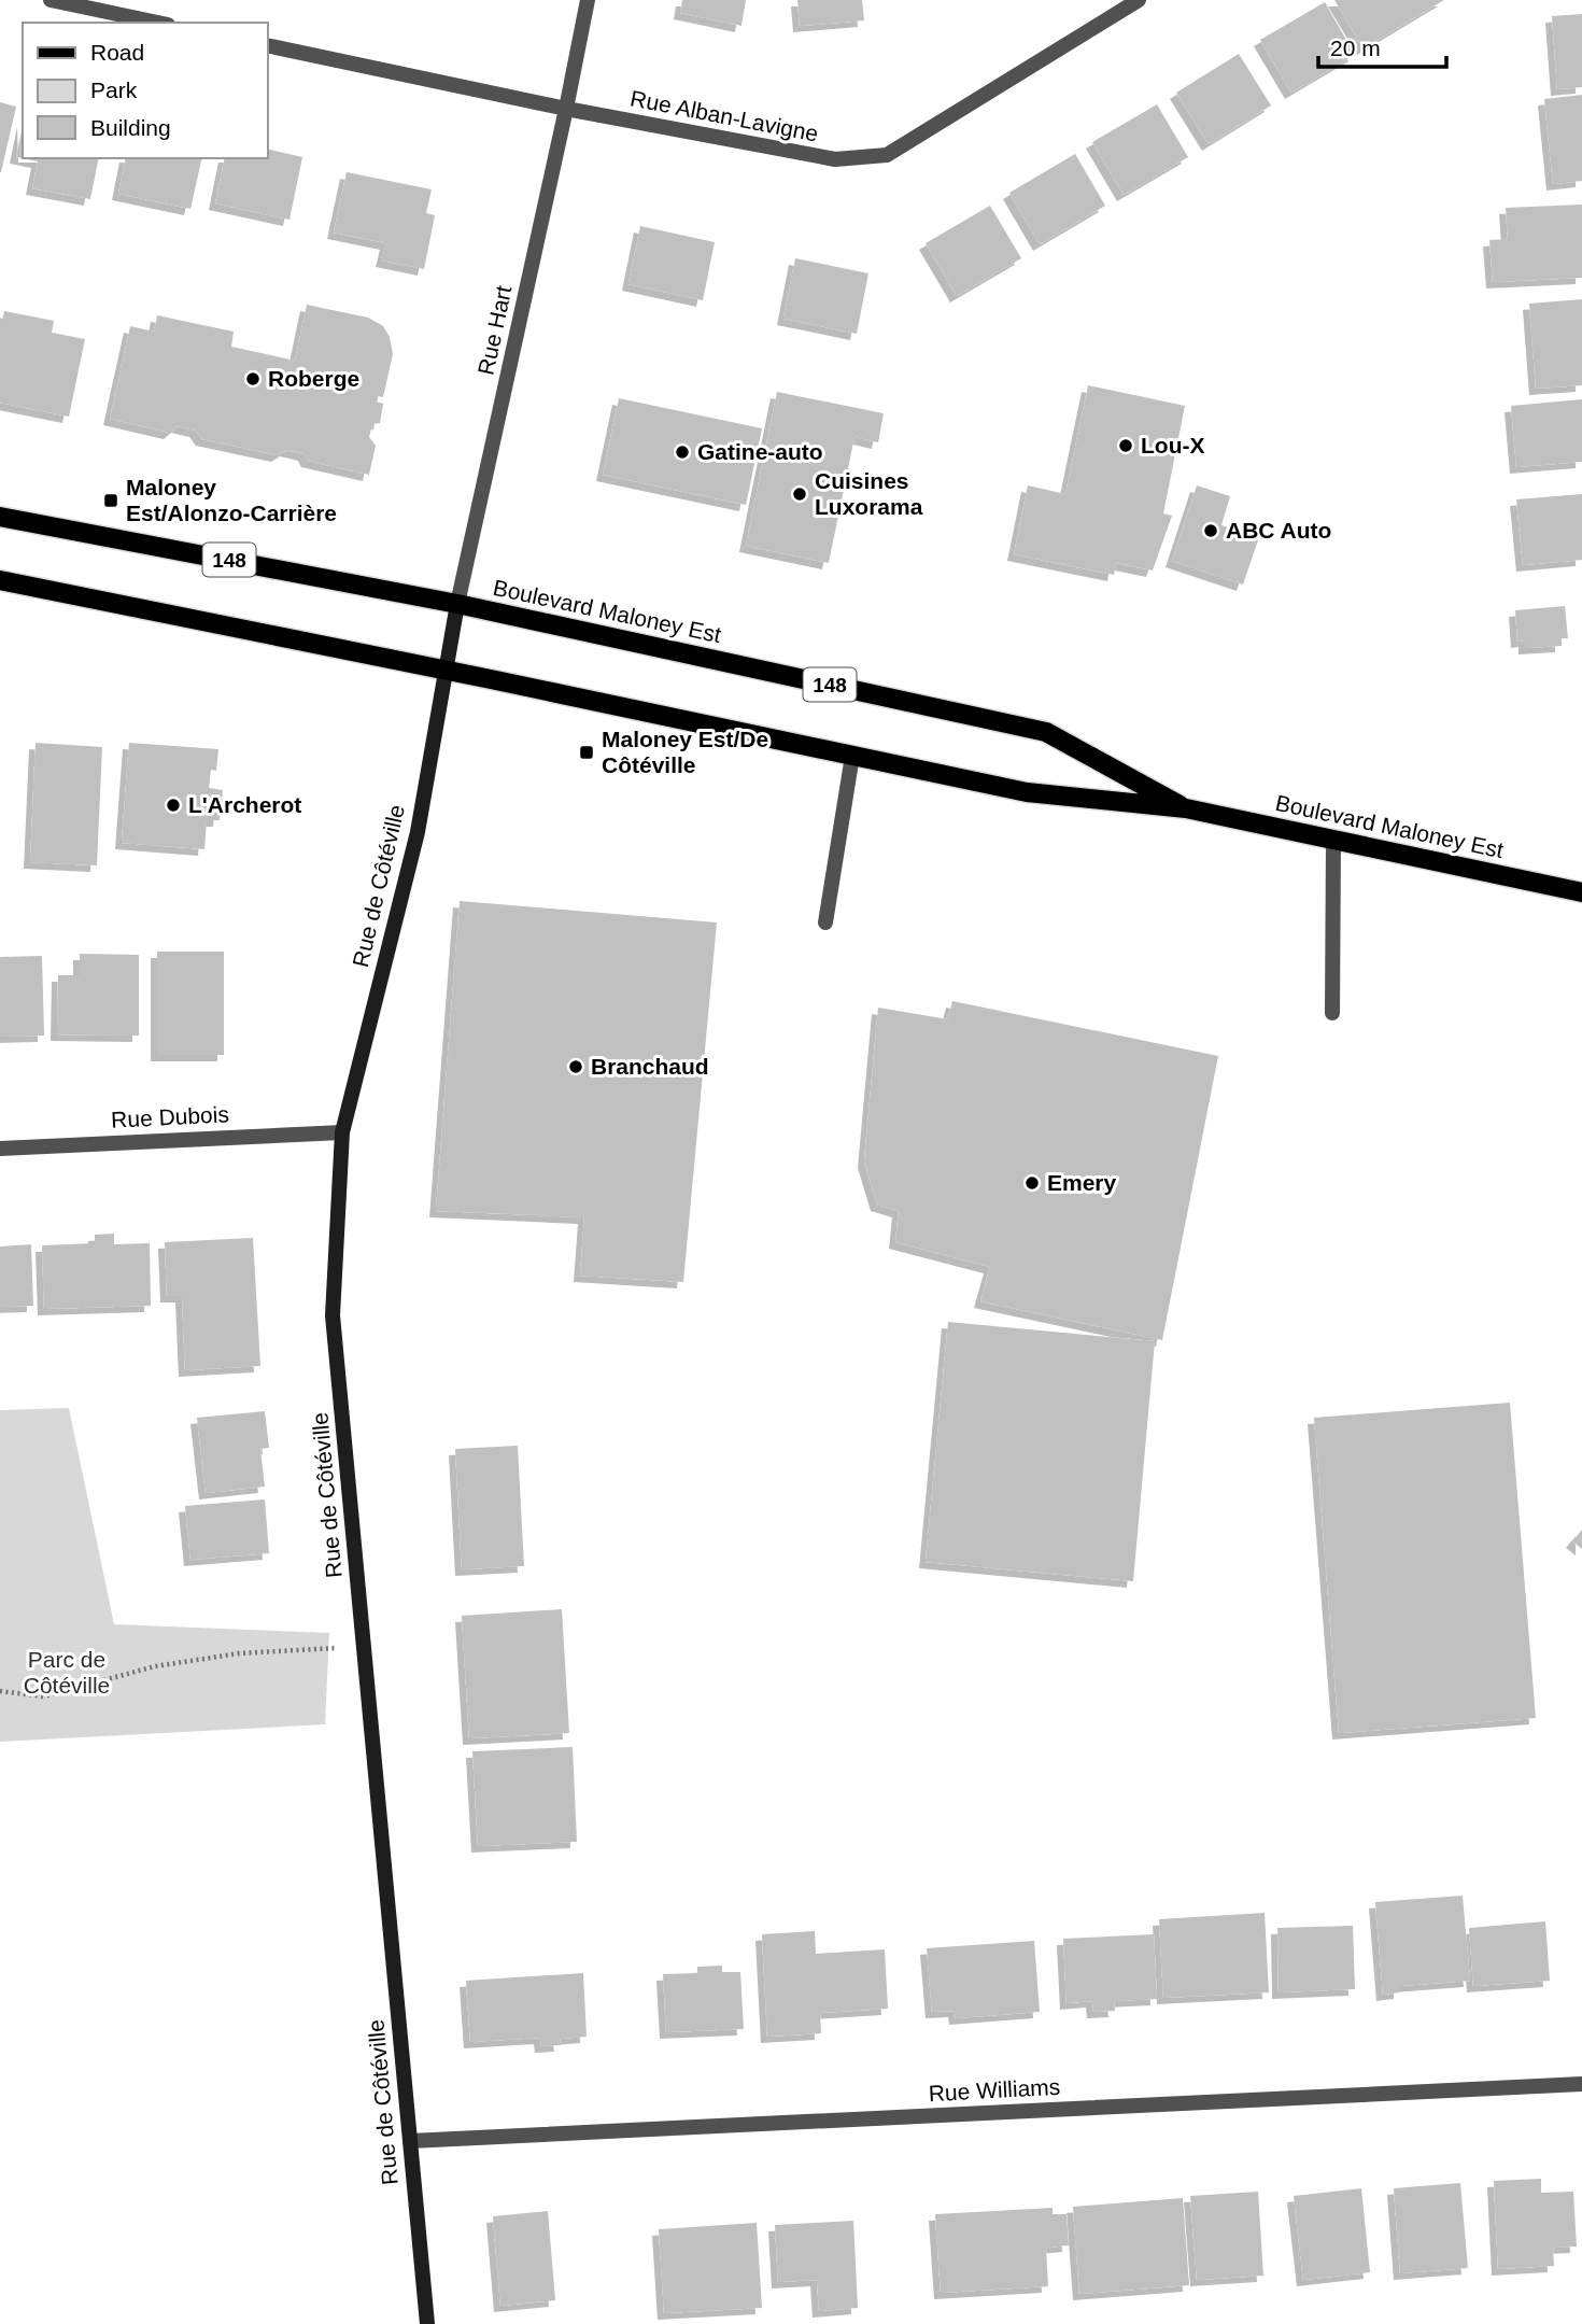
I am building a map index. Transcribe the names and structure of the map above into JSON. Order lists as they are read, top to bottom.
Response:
{
  "streets": {
    "main road": ["148", "Boulevard Maloney Est"],
    "street": [
      "Rue Alban-Lavigne",
      "Rue Hart",
      "Rue de Côtéville",
      "Rue Dubois",
      "Rue Williams"
    ]
  },
  "crossings": [
    ["Rue Alban-Lavigne", "Rue Hart"],
    ["Rue Hart", "Boulevard Maloney Est"],
    ["Rue Hart", "Rue de Côtéville"],
    ["Boulevard Maloney Est", "Rue de Côtéville"],
    ["Rue de Côtéville", "Rue Dubois"],
    ["Rue de Côtéville", "Rue Williams"]
  ],
  "parks": ["Parc de Côtéville"],
  "places": {
    "other": [
      "Roberge",
      "Lou-X",
      "Gatine-auto",
      "Cuisines Luxorama",
      "ABC Auto",
      "L'Archerot",
      "Branchaud",
      "Emery"
    ],
    "transit": ["Maloney Est/Alonzo-Carrière", "Maloney Est/De Côtéville"]
  },
  "legend": ["Road", "Park", "Building"],
  "scale_bar": "20 m"
}
